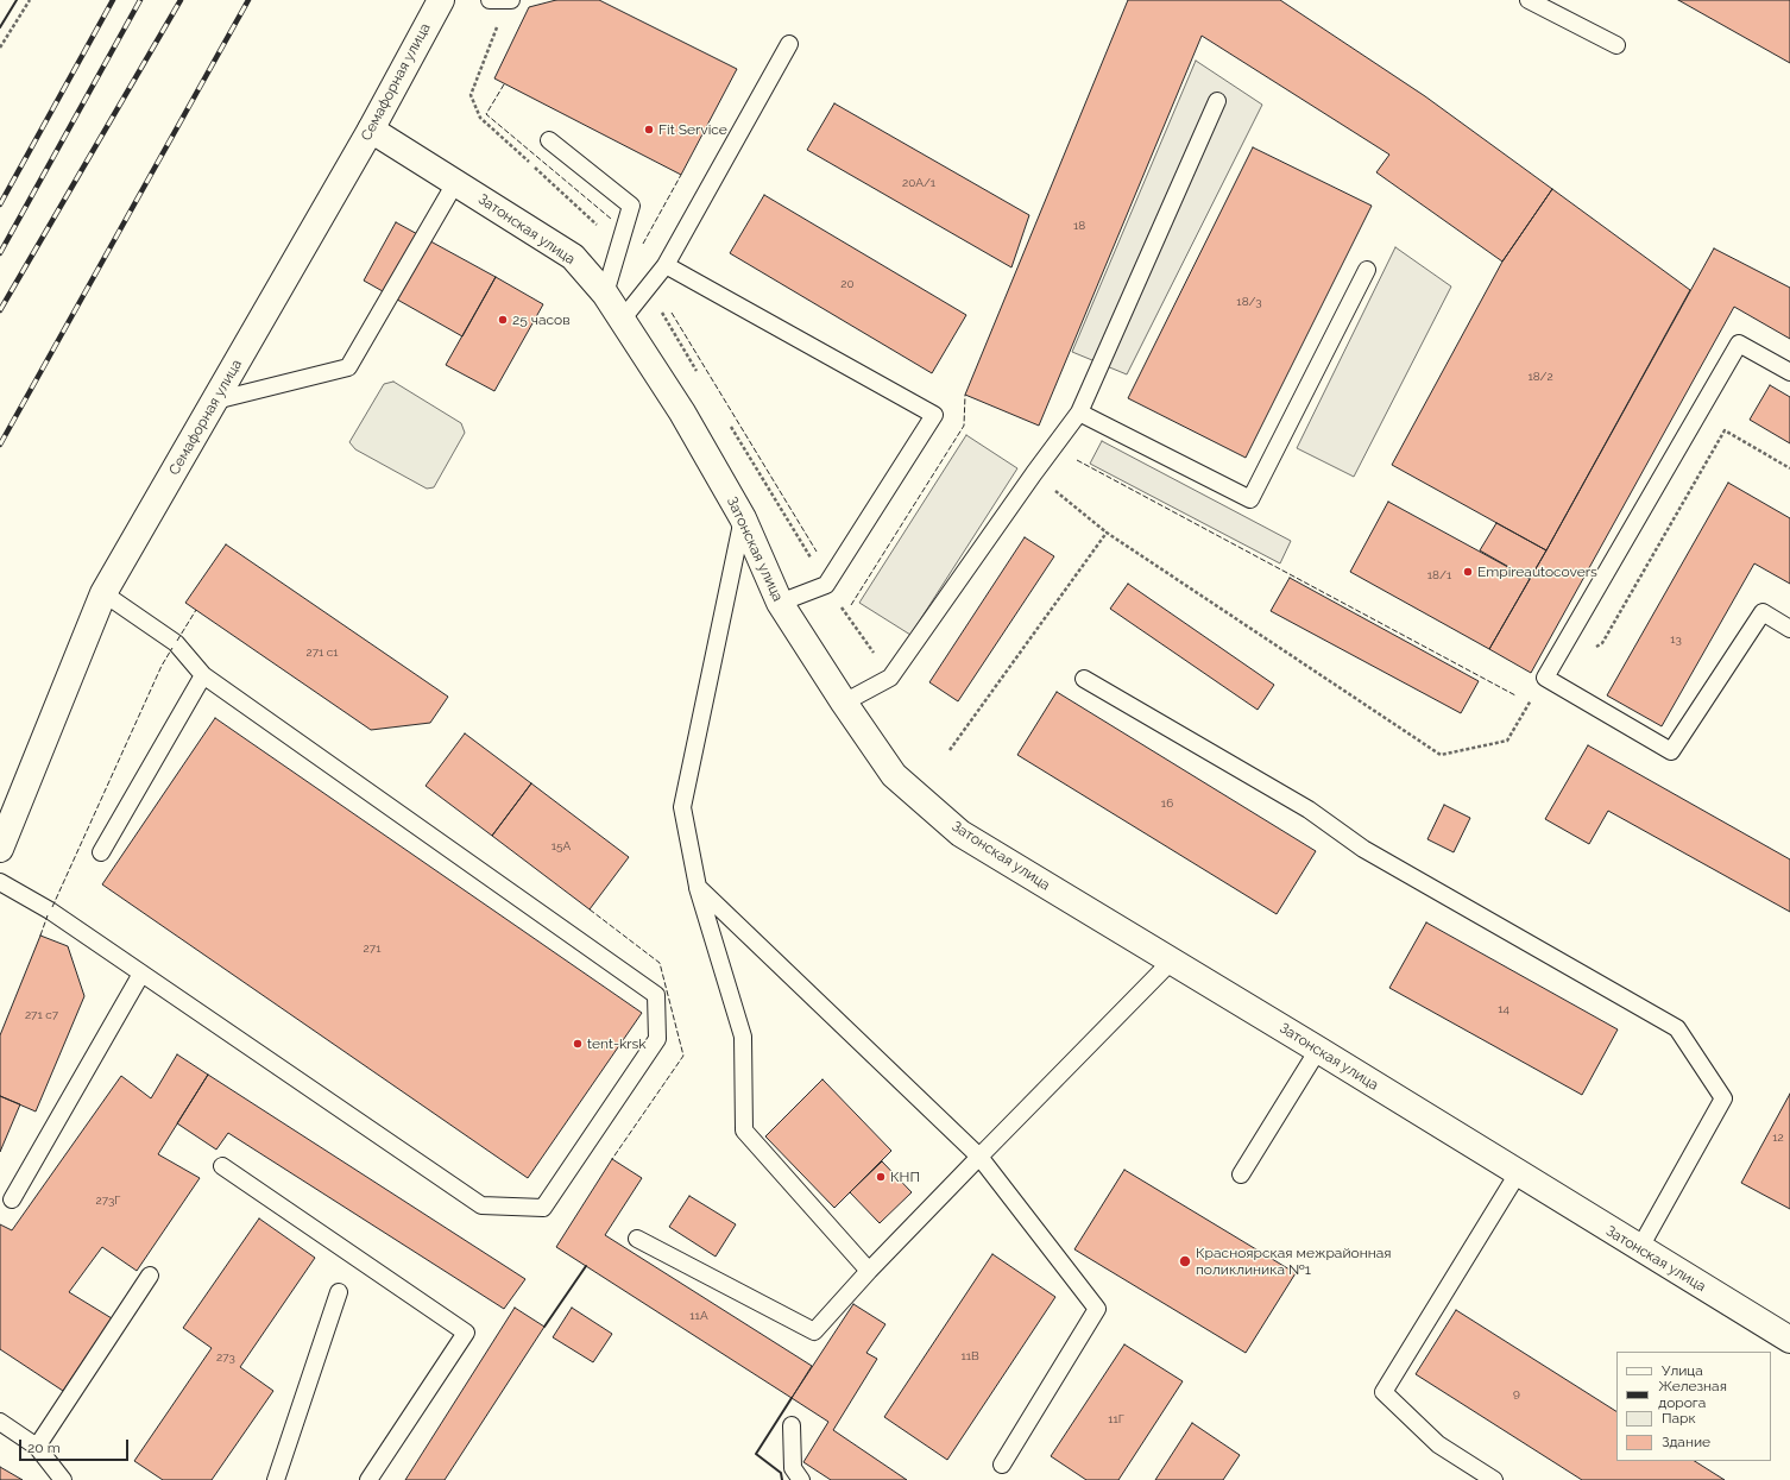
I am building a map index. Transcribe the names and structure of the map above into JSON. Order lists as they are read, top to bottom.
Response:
{
  "streets": {
    "main road": ["Семафорная улица", "Затонская улица"]
  },
  "crossings": [
    ["Семафорная улица", "Затонская улица"]
  ],
  "places": [
    "Fit Service",
    "25 часов",
    "Empireautocovers",
    "tent-krsk",
    "КНП",
    "Красноярская межрайонная поликлиника №1"
  ],
  "house_numbers": [
    "20А/1",
    "18",
    "20",
    "18/3",
    "18/2",
    "18/1",
    "13",
    "271 с1",
    "16",
    "15А",
    "271",
    "14",
    "271 с7",
    "12",
    "273Г",
    "11А",
    "11В",
    "273",
    "9",
    "11Г"
  ],
  "legend": [
    "Улица",
    "Железная дорога",
    "Парк",
    "Здание"
  ],
  "scale_bar": "20 m"
}
